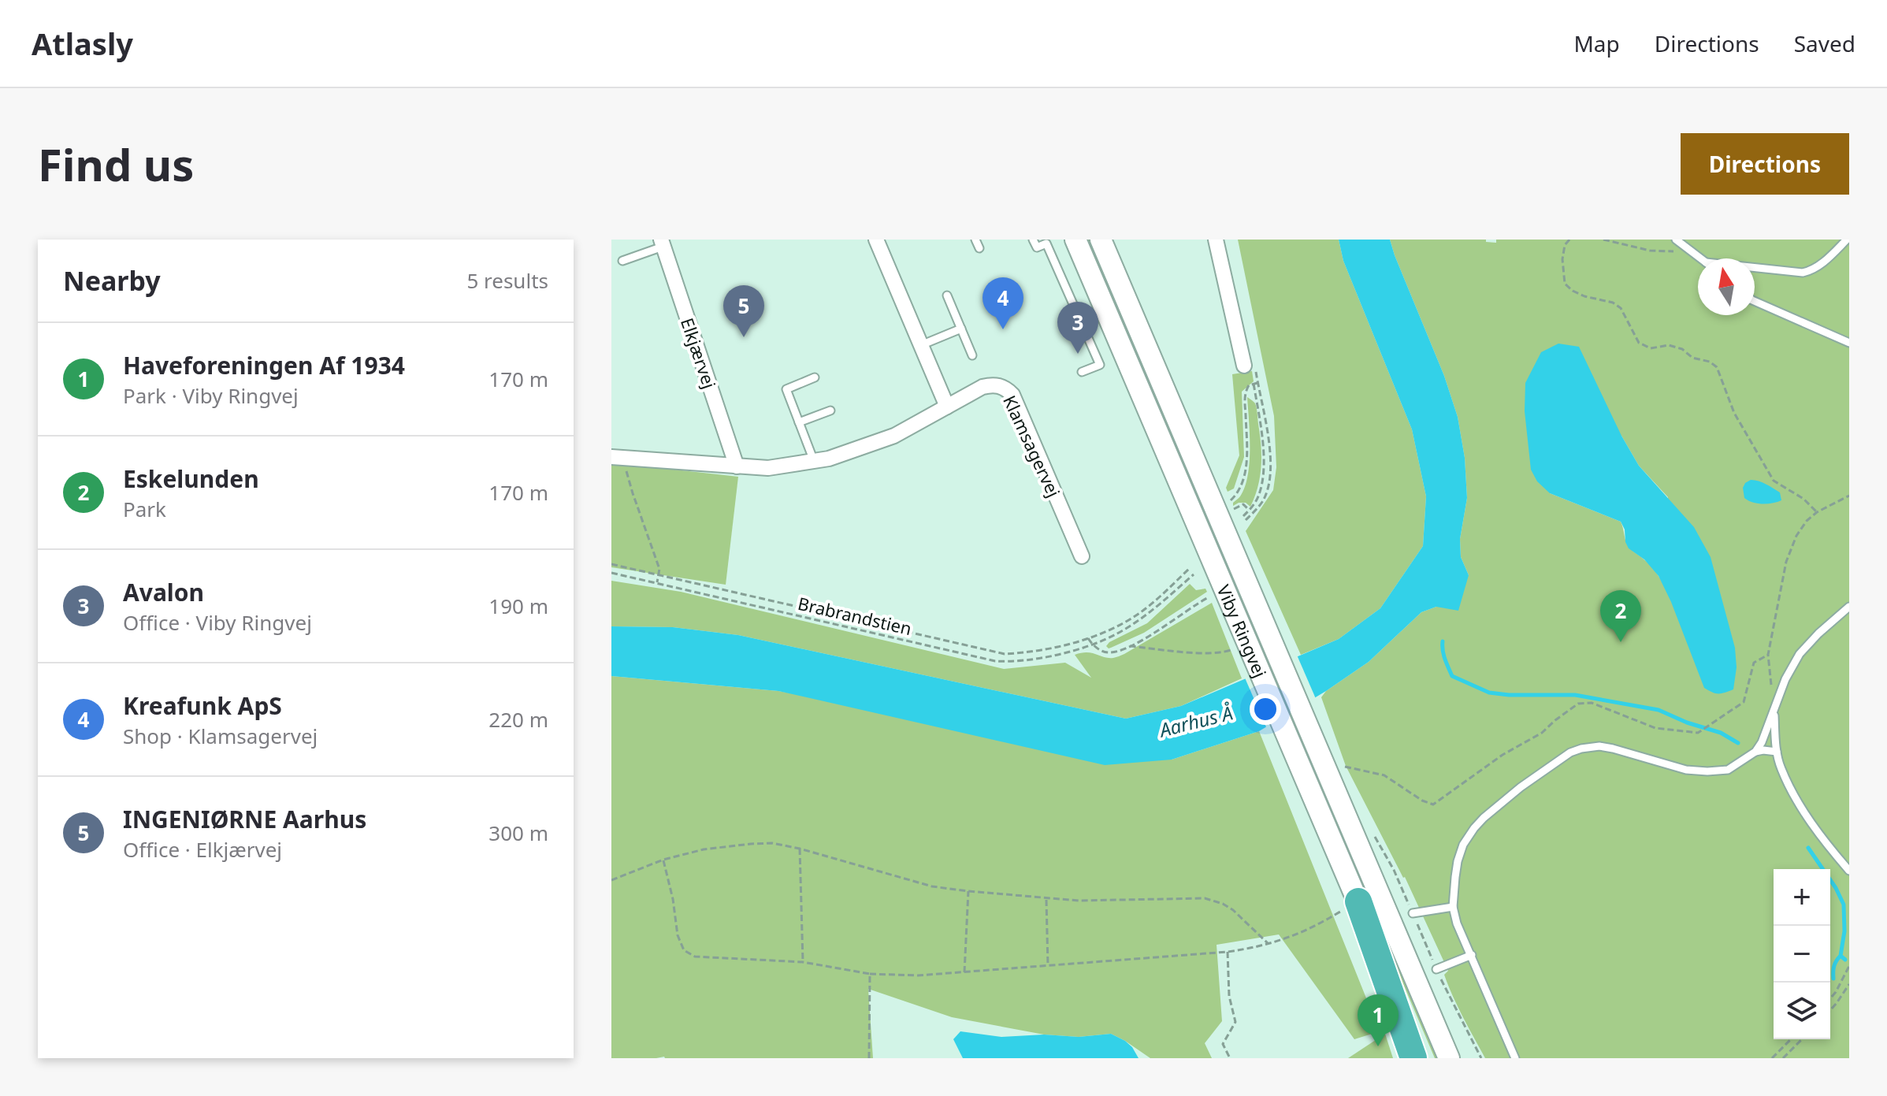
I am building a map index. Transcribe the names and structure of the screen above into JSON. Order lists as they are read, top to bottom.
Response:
{
  "streets": {
    "main road": ["Viby Ringvej"],
    "street": ["Elkjærvej", "Klamsagervej"],
    "path": ["Brabrandstien"]
  },
  "crossings": [
    ["Elkjærvej", "Klamsagervej"],
    ["Brabrandstien", "Viby Ringvej"]
  ],
  "water": ["Aarhus Å"],
  "north": "top",
  "page": {
    "header": "Atlasly",
    "nav": ["Map", "Directions", "Saved"],
    "buttons": "Directions",
    "title": "Find us",
    "heading": ["Nearby", "5 results"],
    "pins": [
      "4",
      "5",
      "3",
      "2",
      "1"
    ],
    "list": [
      {
        "mark": "1",
        "name": "Haveforeningen Af 1934",
        "note": "Park · Viby Ringvej",
        "value": "170 m"
      },
      {
        "mark": "2",
        "name": "Eskelunden",
        "note": "Park",
        "value": "170 m"
      },
      {
        "mark": "3",
        "name": "Avalon",
        "note": "Office · Viby Ringvej",
        "value": "190 m"
      },
      {
        "mark": "4",
        "name": "Kreafunk ApS",
        "note": "Shop · Klamsagervej",
        "value": "220 m"
      },
      {
        "mark": "5",
        "name": "INGENIØRNE Aarhus",
        "note": "Office · Elkjærvej",
        "value": "300 m"
      }
    ],
    "map_buttons": ["+", "−"]
  }
}
